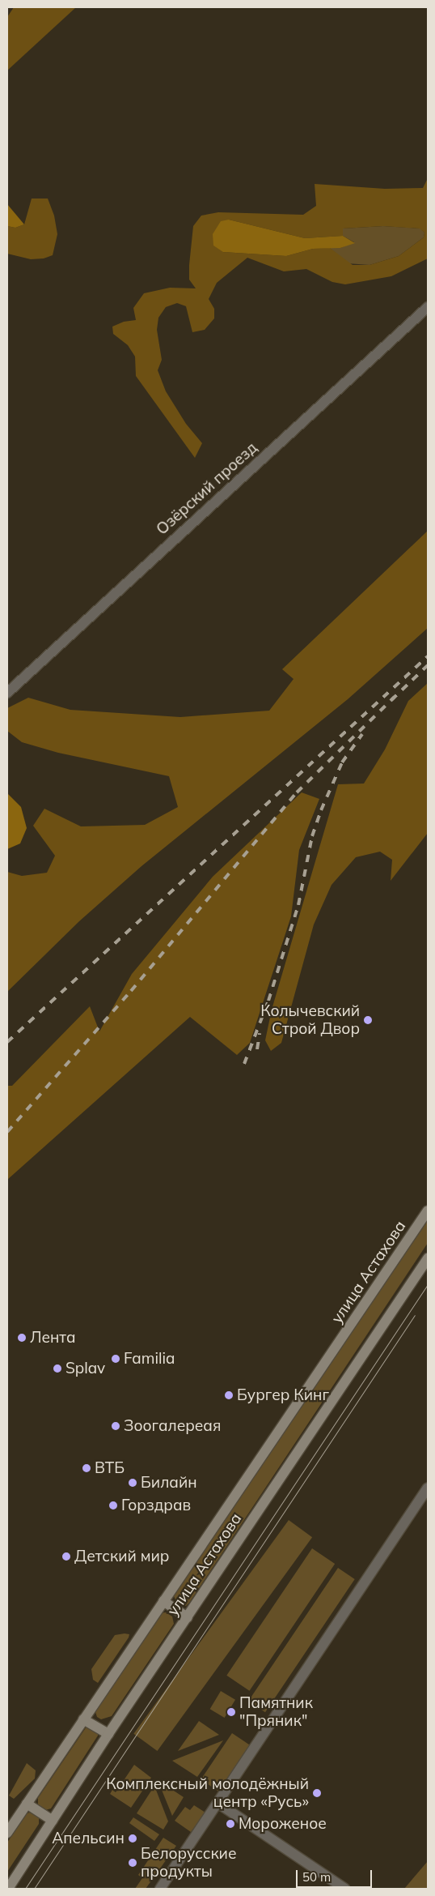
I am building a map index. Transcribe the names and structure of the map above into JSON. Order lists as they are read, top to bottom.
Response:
{
  "streets": {
    "main road": ["улица Астахова"],
    "street": ["Озёрский проезд"]
  },
  "places": [
    "Колычевский Строй Двор",
    "Лента",
    "Familia",
    "Splav",
    "Бургер Кинг",
    "Зоогалереая",
    "ВТБ",
    "Билайн",
    "Горздрав",
    "Детский мир",
    "Памятник \"Пряник\"",
    "Комплексный молодёжный центр «Русь»",
    "Мороженое",
    "Апельсин",
    "Белорусские продукты"
  ],
  "scale_bar": "50 m"
}
